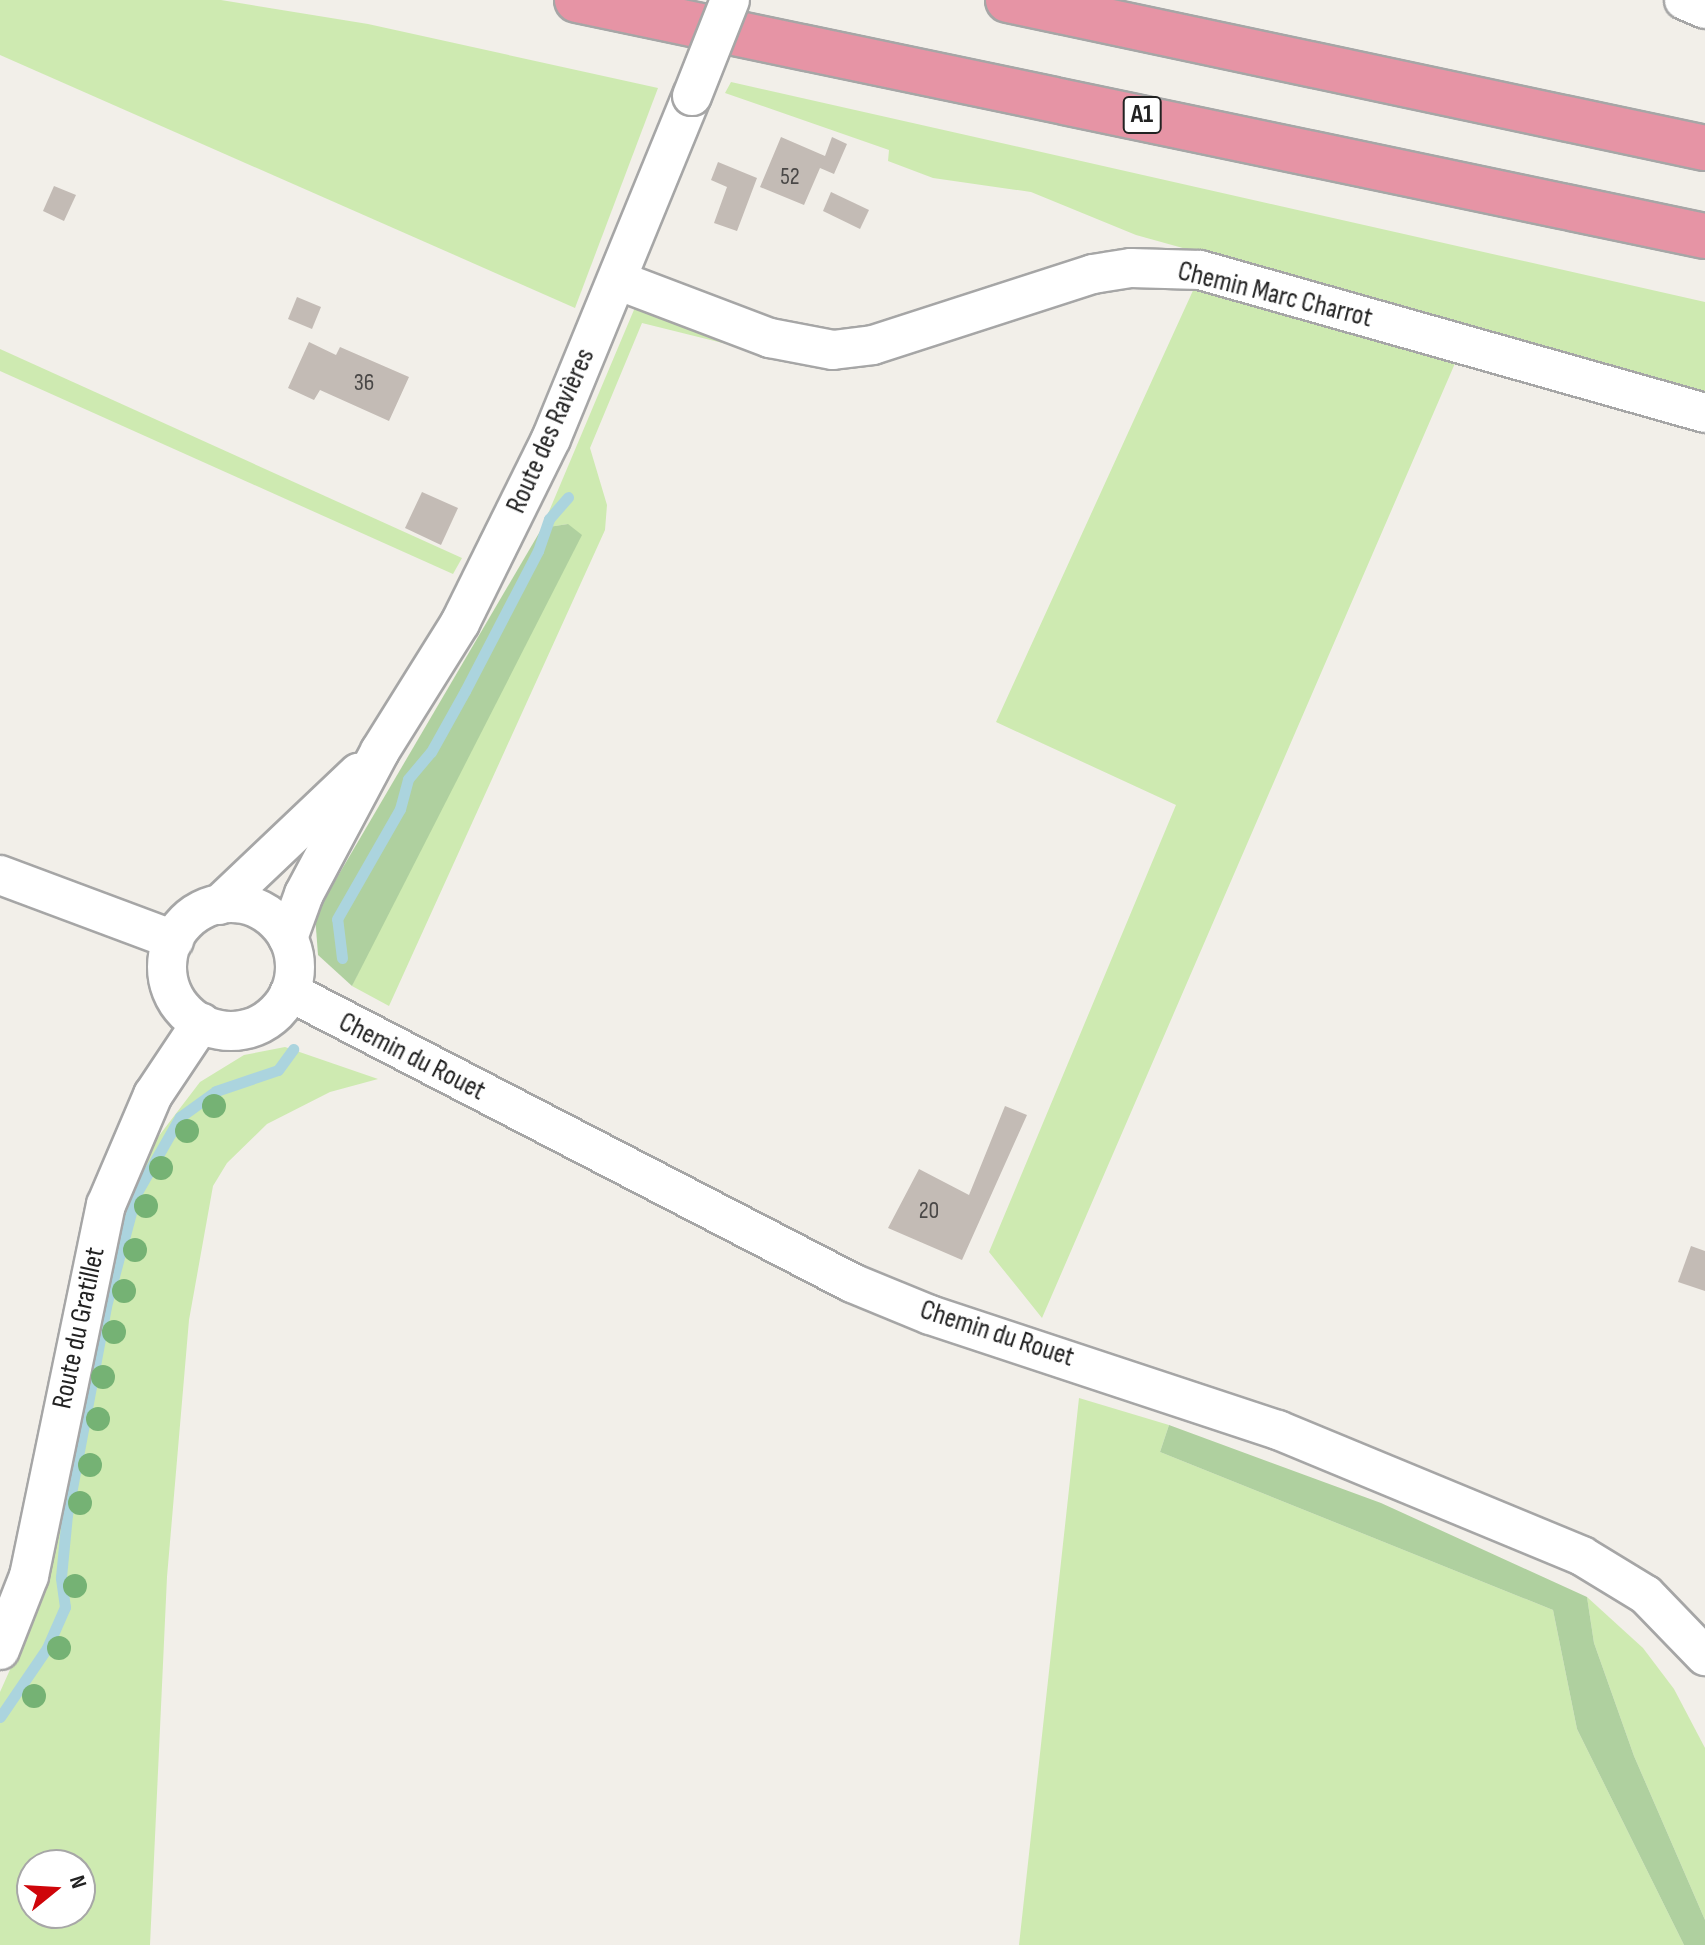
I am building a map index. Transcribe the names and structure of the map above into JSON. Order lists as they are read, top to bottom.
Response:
{
  "streets": {
    "highway": ["A1"],
    "street": [
      "Chemin Marc Charrot",
      "Route des Ravières",
      "Chemin du Rouet",
      "Route du Gratillet"
    ]
  },
  "crossings": [
    ["Chemin Marc Charrot", "Route des Ravières"],
    ["Route des Ravières", "Chemin du Rouet"],
    ["Route des Ravières", "Route du Gratillet"],
    ["Chemin du Rouet", "Route du Gratillet"]
  ],
  "house_numbers": ["52", "36", "20"],
  "north": "right"
}
